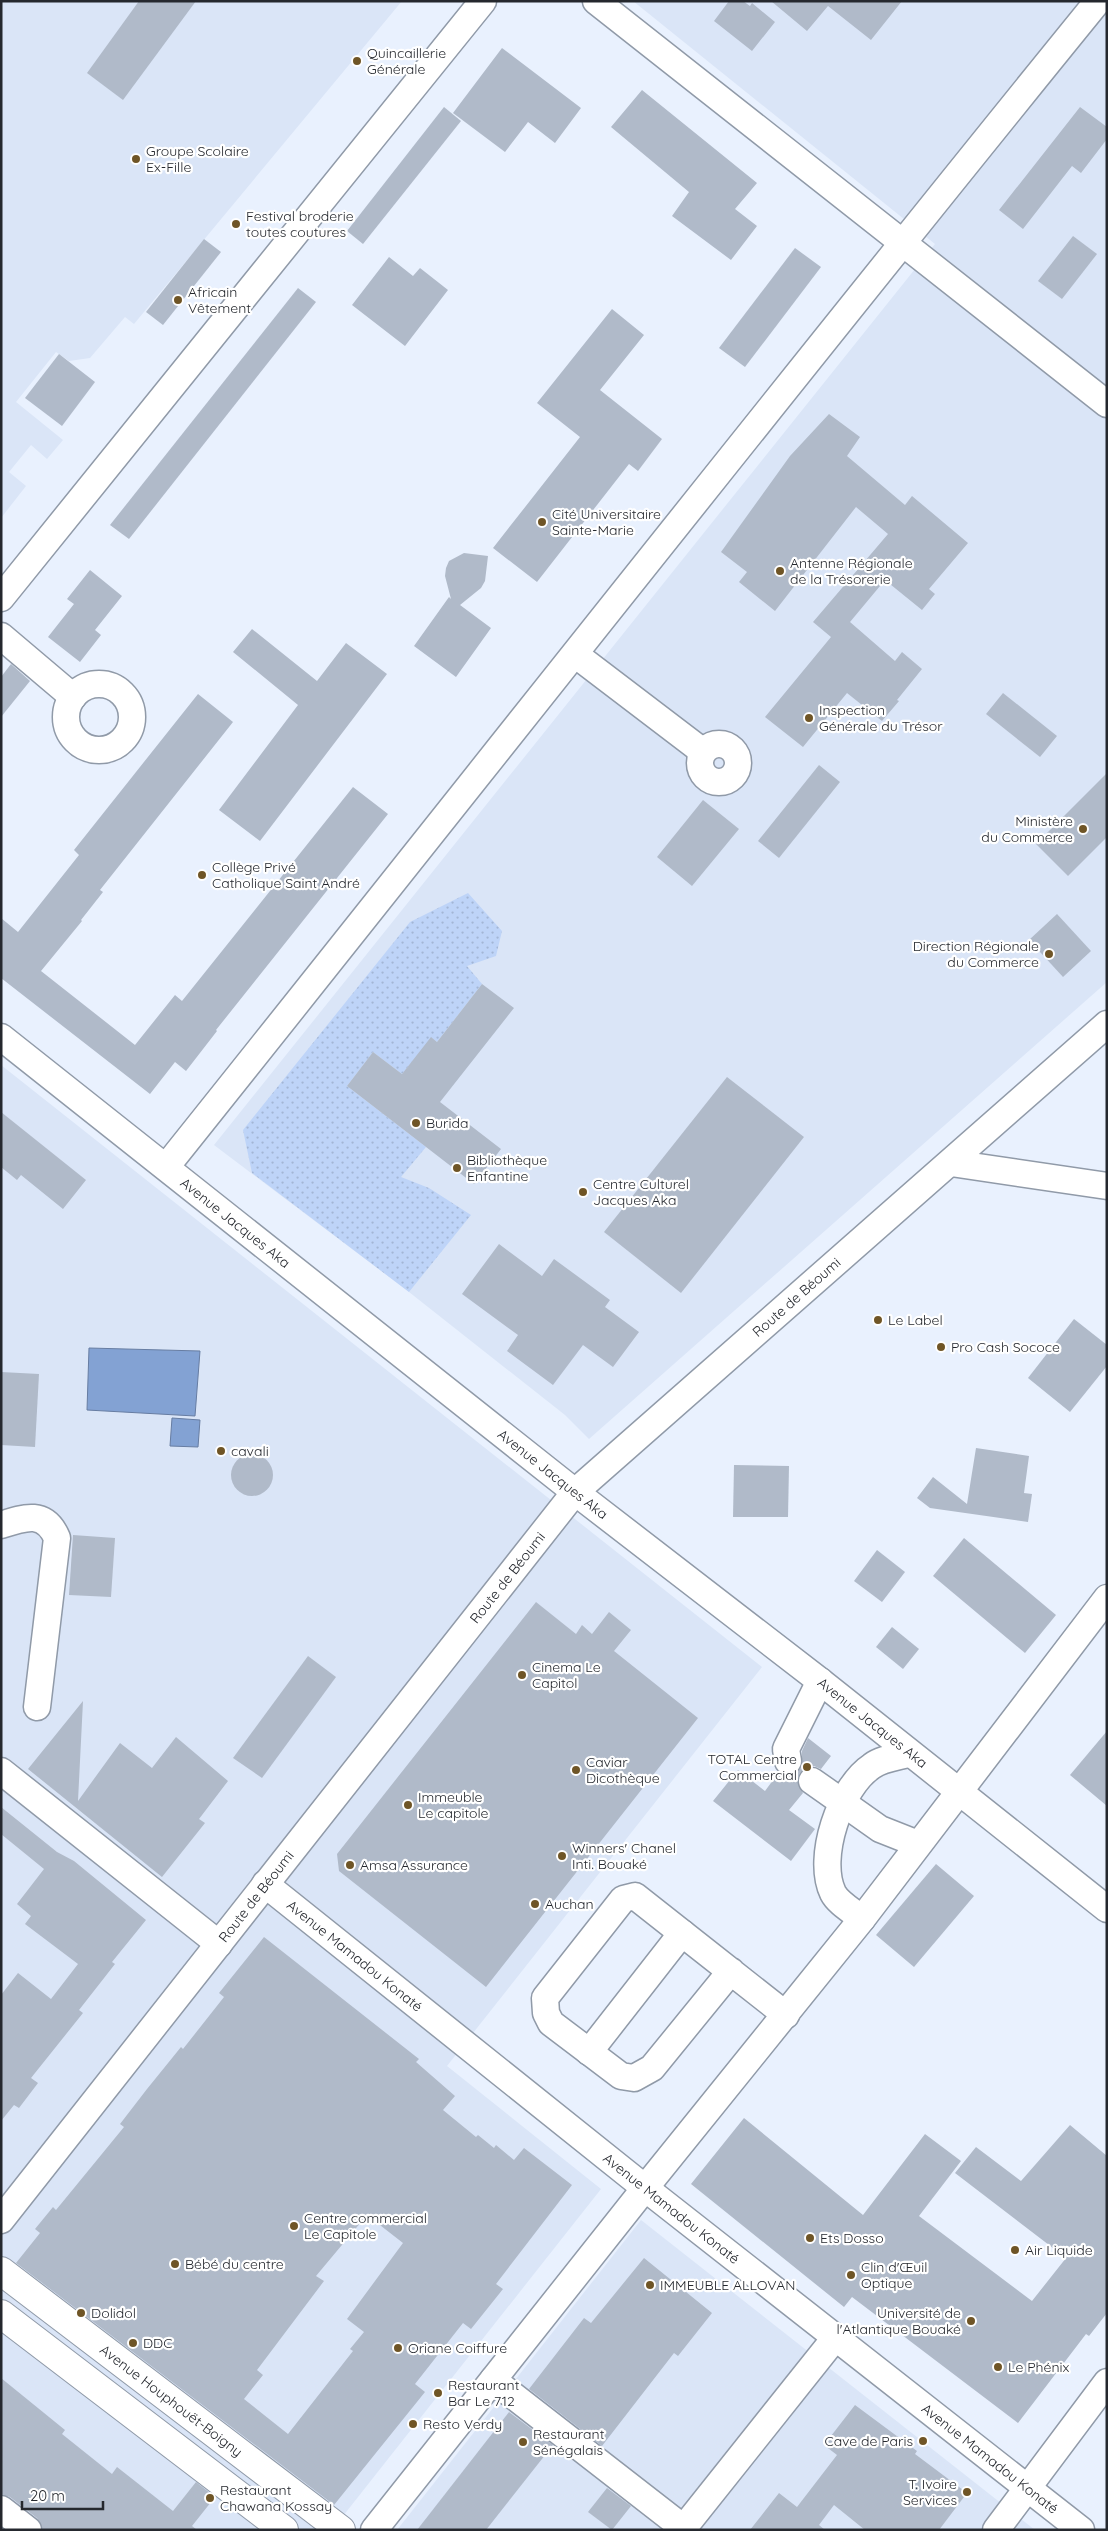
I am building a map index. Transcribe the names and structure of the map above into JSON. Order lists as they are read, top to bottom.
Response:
{
  "streets": {
    "highway": ["Avenue Houphouët-Boigny"],
    "street": ["Avenue Jacques Aka", "Route de Béoumi", "Avenue Mamadou Konaté"]
  },
  "crossings": [
    ["Avenue Jacques Aka", "Route de Béoumi"],
    ["Route de Béoumi", "Avenue Mamadou Konaté"]
  ],
  "places": [
    "Quincaillerie Générale",
    "Groupe Scolaire Ex-Fille",
    "Festival broderie toutes coutures",
    "Africain Vêtement",
    "Cité Universitaire Sainte-Marie",
    "Antenne Régionale de la Trésorerie",
    "Inspection Générale du Trésor",
    "Ministère du Commerce",
    "Collège Privé Catholique Saint André",
    "Direction Régionale du Commerce",
    "Burida",
    "Bibliothèque Enfantine",
    "Centre Culturel Jacques Aka",
    "Le Label",
    "Pro Cash Sococe",
    "cavali",
    "Cinema Le Capitol",
    "TOTAL Centre Commercial",
    "Caviar Dicothèque",
    "Immeuble Le capitole",
    "Winners' Chanel Inti. Bouaké",
    "Amsa Assurance",
    "Auchan",
    "Centre commercial Le Capitole",
    "Ets Dosso",
    "Air Liquide",
    "Bébé du centre",
    "Clin d'Œuil Optique",
    "IMMEUBLE ALLOVAN",
    "Dolidol",
    "Université de l'Atlantique Bouaké",
    "DDC",
    "Oriane Coiffure",
    "Le Phénix",
    "Restaurant Bar Le 712",
    "Resto Verdy",
    "Cave de Paris",
    "Restaurant Sénégalais",
    "T. Ivoire Services",
    "Restaurant Chawana Kossay"
  ],
  "scale_bar": "20 m"
}
